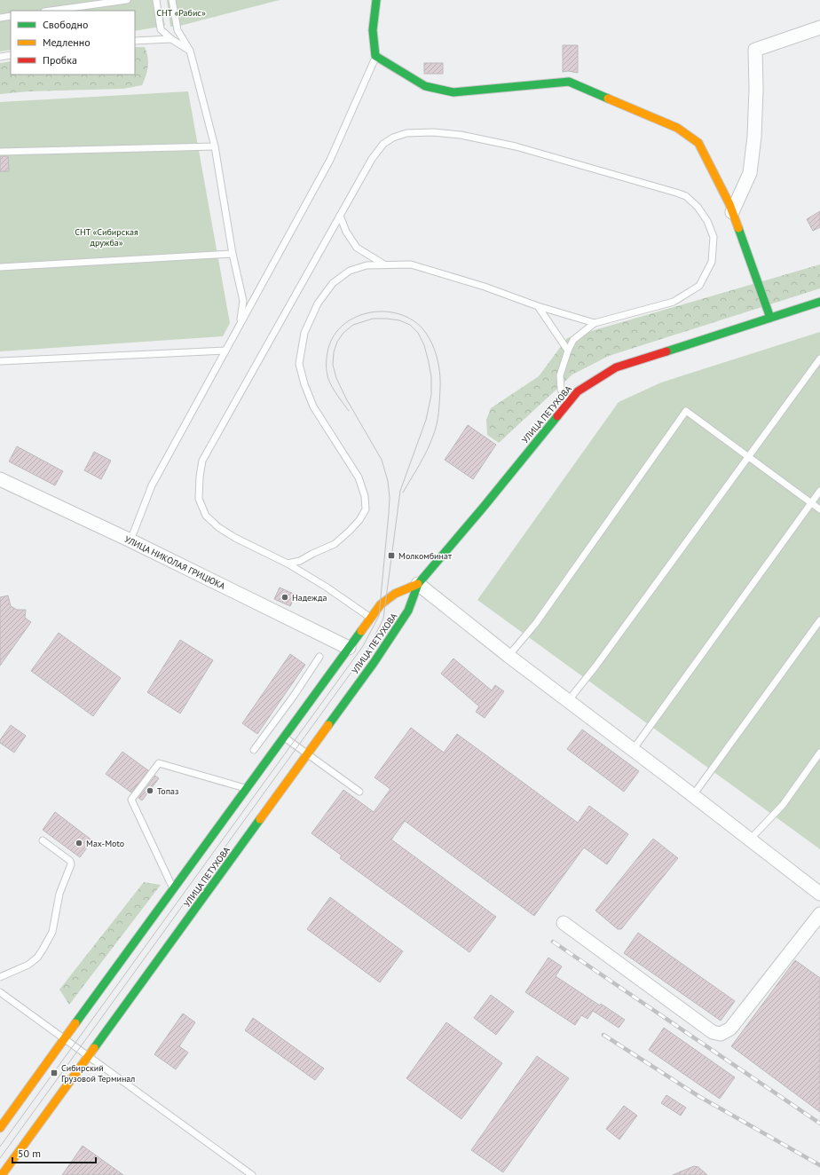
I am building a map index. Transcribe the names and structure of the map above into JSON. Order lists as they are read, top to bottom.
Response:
{
  "streets": {
    "main road": ["УЛИЦА ПЕТУХОВА"],
    "street": ["УЛИЦА НИКОЛАЯ ГРИЦЮКА"]
  },
  "crossings": [
    ["УЛИЦА ПЕТУХОВА", "УЛИЦА НИКОЛАЯ ГРИЦЮКА"]
  ],
  "parks": ["СНТ «Рабис»", "СНТ «Сибирская дружба»"],
  "places": {
    "transit": ["Молкомбинат", "Сибирский Грузовой Терминал"],
    "other": ["Надежда", "Топаз", "Max-Moto"]
  },
  "legend": ["Свободно", "Медленно", "Пробка"],
  "scale_bar": "50 m"
}
